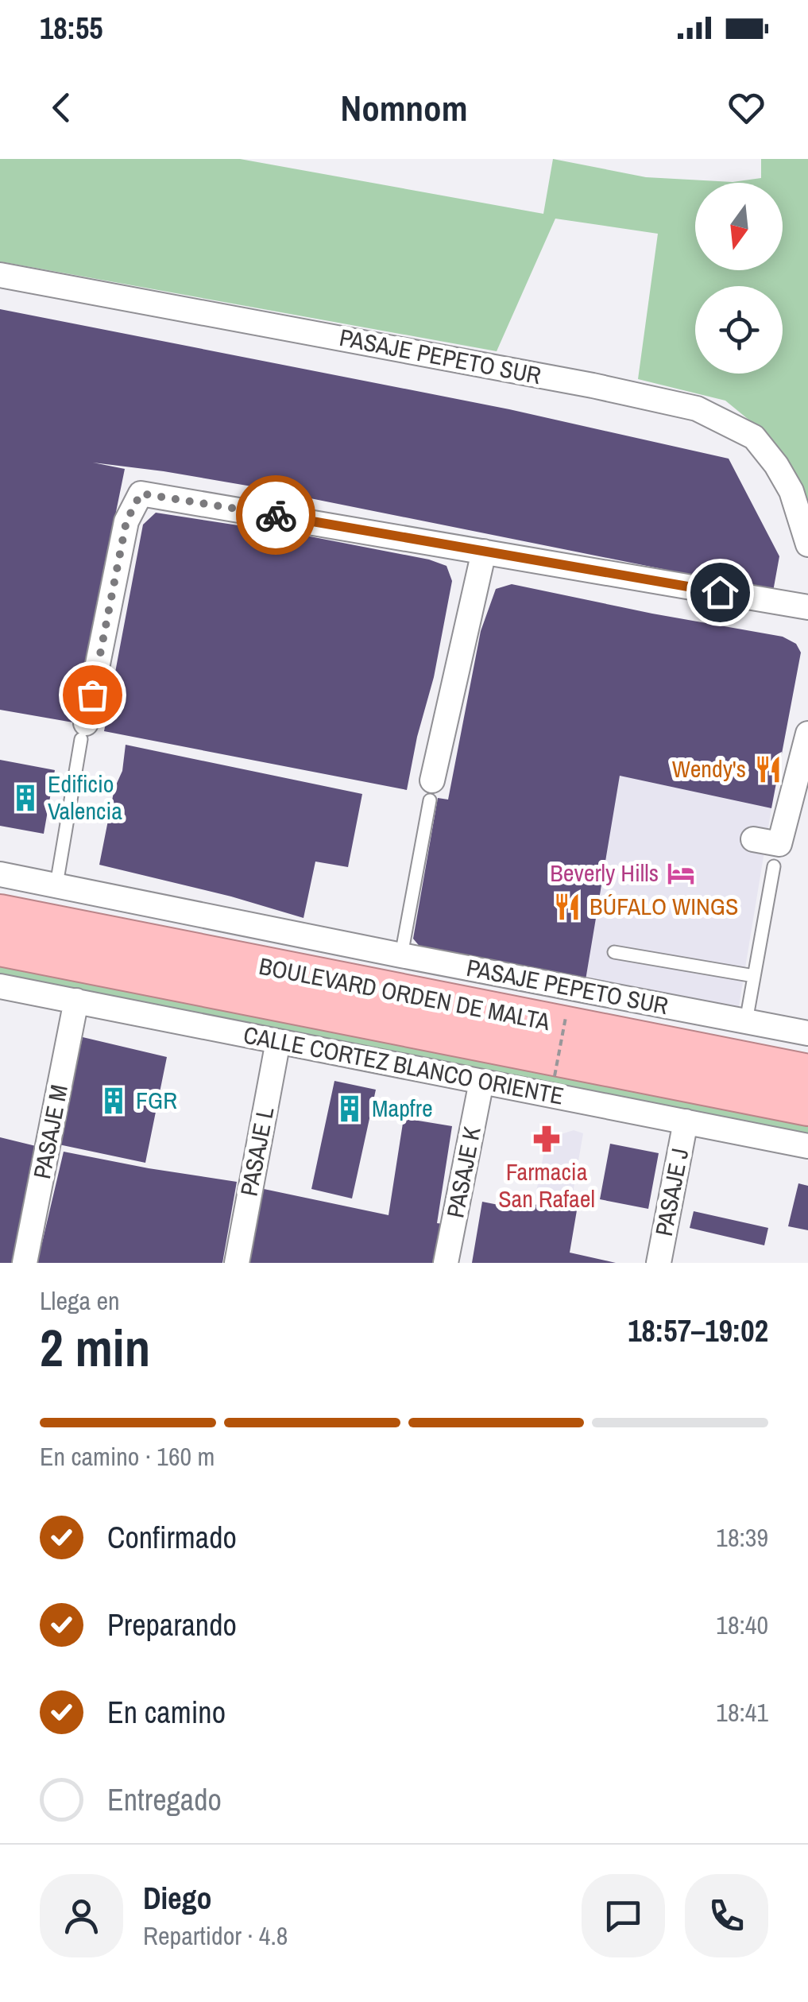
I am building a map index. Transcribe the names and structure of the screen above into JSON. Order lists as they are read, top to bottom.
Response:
{
  "streets": {
    "highway": ["BOULEVARD ORDEN DE MALTA"],
    "street": [
      "PASAJE PEPETO SUR",
      "CALLE CORTEZ BLANCO ORIENTE",
      "PASAJE M",
      "PASAJE L",
      "PASAJE K",
      "PASAJE J"
    ]
  },
  "crossings": [
    ["CALLE CORTEZ BLANCO ORIENTE", "PASAJE M"],
    ["CALLE CORTEZ BLANCO ORIENTE", "PASAJE L"],
    ["CALLE CORTEZ BLANCO ORIENTE", "PASAJE K"],
    ["CALLE CORTEZ BLANCO ORIENTE", "PASAJE J"]
  ],
  "places": {
    "restaurant": ["Wendy's", "BÚFALO WINGS"],
    "building": ["Edificio Valencia", "FGR", "Mapfre"],
    "hotel": ["Beverly Hills"],
    "pharmacy": ["Farmacia San Rafael"]
  },
  "north": "bottom",
  "page": {
    "status": "18:55",
    "header": "Nomnom",
    "heading": ["2 min", "Llega en", "18:57–19:02"],
    "panel": ["Diego", "Repartidor · 4.8"],
    "bar": "En camino · 160 m",
    "list": [
      ["Confirmado", "18:39"],
      ["Preparando", "18:40"],
      ["En camino", "18:41"],
      "Entregado"
    ]
  }
}
